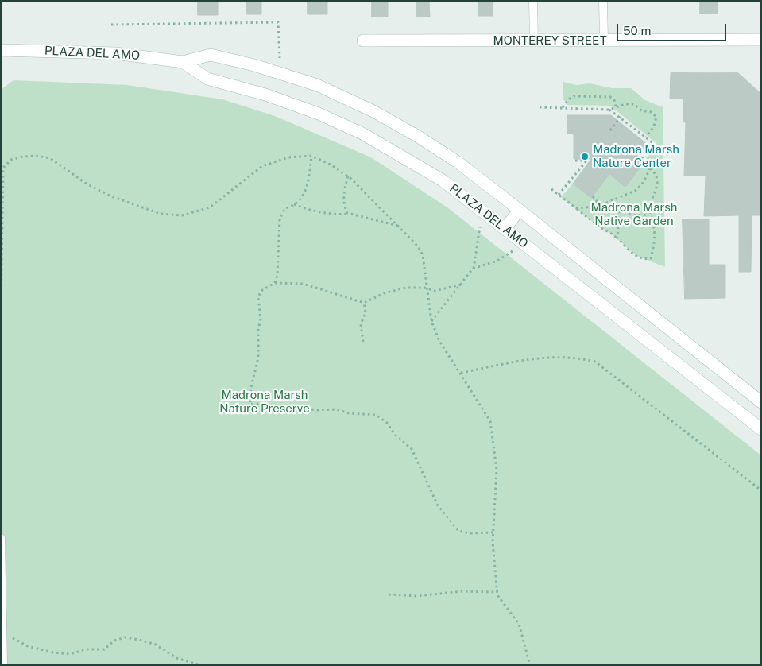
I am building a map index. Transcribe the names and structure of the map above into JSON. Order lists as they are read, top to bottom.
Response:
{
  "streets": {
    "main road": ["MONTEREY STREET", "PLAZA DEL AMO"]
  },
  "parks": ["Madrona Marsh Native Garden", "Madrona Marsh Nature Preserve"],
  "places": ["Madrona Marsh Nature Center"],
  "scale_bar": "50 m"
}
